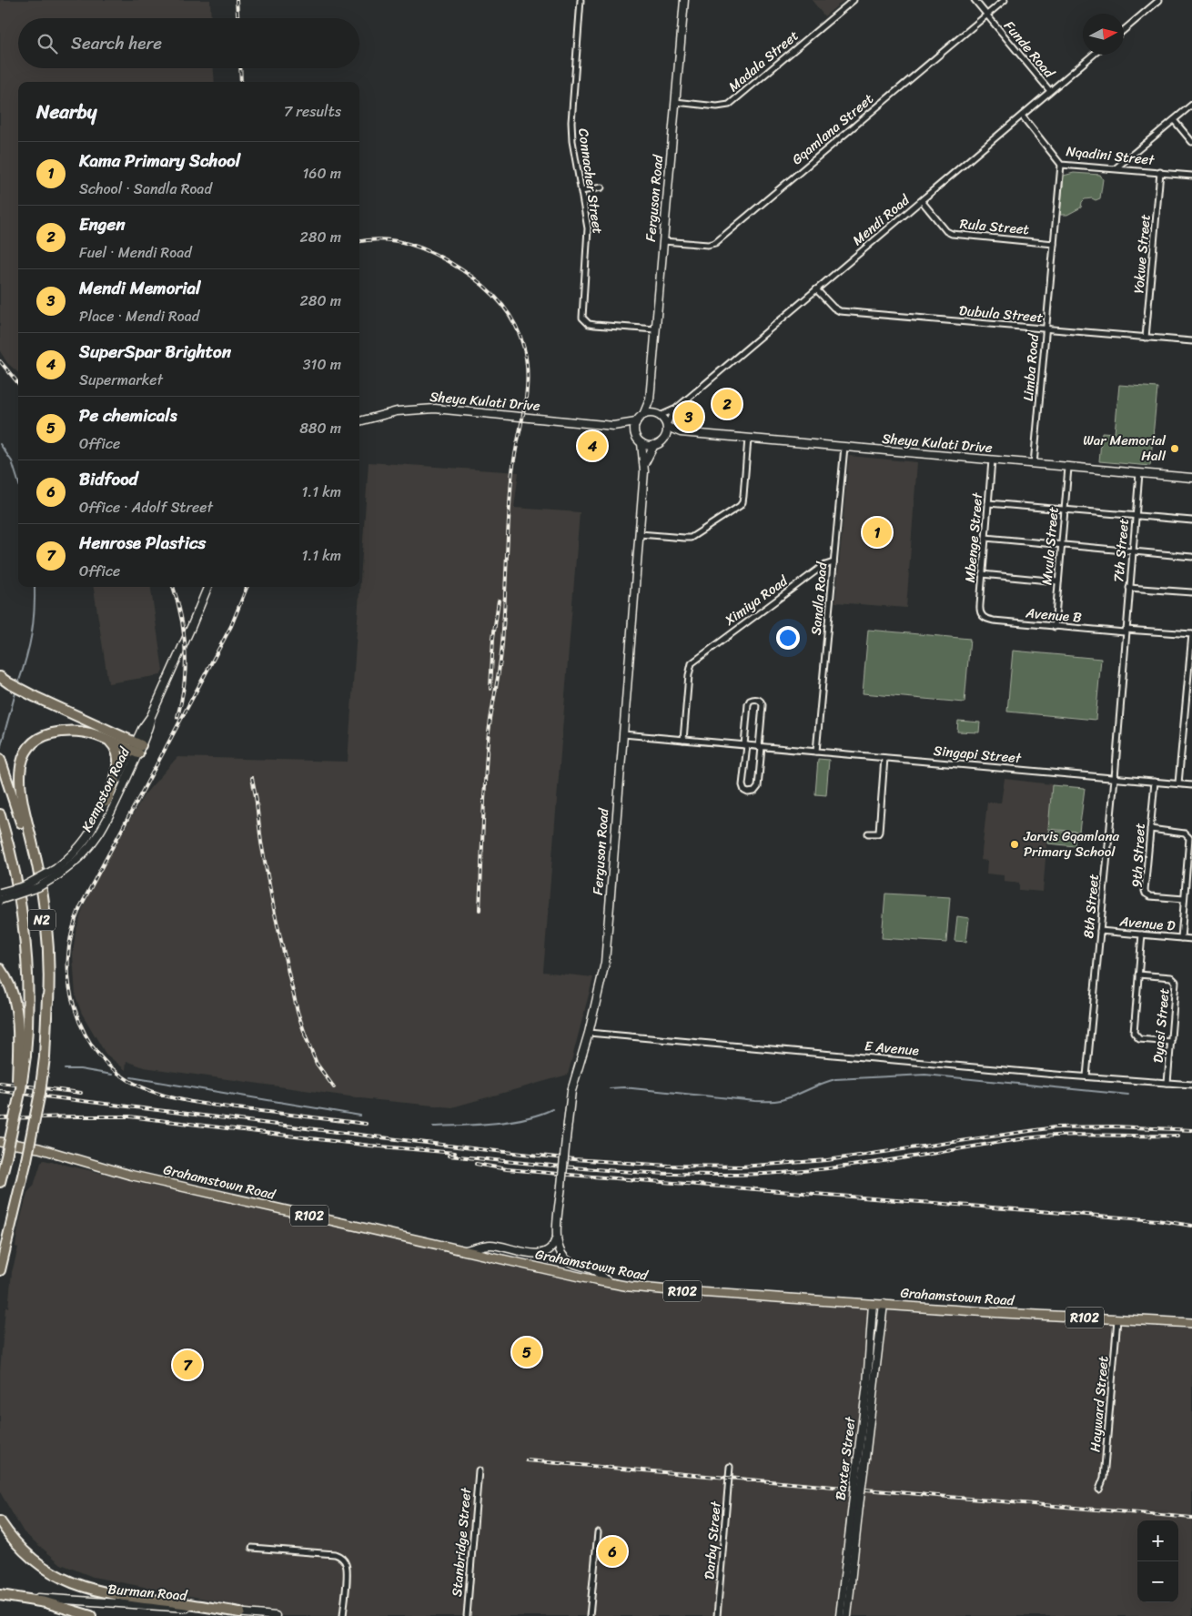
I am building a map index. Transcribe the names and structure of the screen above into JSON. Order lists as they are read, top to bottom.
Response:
{
  "streets": {
    "highway": ["N2"],
    "main road": [
      "Ferguson Road",
      "Sheya Kulati Drive",
      "Kempston Road",
      "Grahamstown Road",
      "R102",
      "Baxter Street",
      "Burman Road"
    ],
    "street": [
      "Funde Road",
      "Madala Street",
      "Gqamlana Street",
      "Nqadini Street",
      "Connacher Street",
      "Mendi Road",
      "Rula Street",
      "Yokwe Street",
      "Dubula Street",
      "Limba Road",
      "Mbenge Street",
      "Mvula Street",
      "7th Street",
      "Sandla Road",
      "Ximiya Road",
      "Avenue B",
      "Singapi Street",
      "9th Street",
      "8th Street",
      "Avenue D",
      "Dyasi Street",
      "E Avenue",
      "Hayward Street",
      "Darby Street",
      "Stanbridge Street"
    ]
  },
  "crossings": [
    ["Funde Road", "Gqamlana Street"],
    ["Funde Road", "Mendi Road"],
    ["Madala Street", "Ferguson Road"],
    ["Gqamlana Street", "Ferguson Road"],
    ["Nqadini Street", "Mendi Road"],
    ["Nqadini Street", "Yokwe Street"],
    ["Nqadini Street", "Limba Road"],
    ["Connacher Street", "Ferguson Road"],
    ["Ferguson Road", "Mendi Road"],
    ["Ferguson Road", "Sheya Kulati Drive"],
    ["Ferguson Road", "Singapi Street"],
    ["Ferguson Road", "E Avenue"],
    ["Ferguson Road", "Grahamstown Road"],
    ["Mendi Road", "Rula Street"],
    ["Mendi Road", "Dubula Street"],
    ["Mendi Road", "Sheya Kulati Drive"],
    ["Rula Street", "Limba Road"],
    ["Yokwe Street", "Dubula Street"],
    ["Dubula Street", "Limba Road"],
    ["Limba Road", "Sheya Kulati Drive"],
    ["Sheya Kulati Drive", "Mbenge Street"],
    ["Sheya Kulati Drive", "Mvula Street"],
    ["Sheya Kulati Drive", "7th Street"],
    ["Sheya Kulati Drive", "Sandla Road"],
    ["Mbenge Street", "Avenue B"],
    ["Mvula Street", "Avenue B"],
    ["7th Street", "Avenue B"],
    ["7th Street", "8th Street"],
    ["Sandla Road", "Ximiya Road"],
    ["Sandla Road", "Singapi Street"],
    ["Ximiya Road", "Singapi Street"],
    ["Avenue B", "8th Street"],
    ["Singapi Street", "9th Street"],
    ["Singapi Street", "8th Street"],
    ["8th Street", "Avenue D"],
    ["8th Street", "E Avenue"],
    ["Dyasi Street", "E Avenue"],
    ["Grahamstown Road", "Hayward Street"],
    ["Grahamstown Road", "Baxter Street"]
  ],
  "places": ["War Memorial Hall", "Jarvis Gqamlana Primary School"],
  "north": "right",
  "page": {
    "search": "Search here",
    "heading": ["Nearby", "7 results"],
    "list": [
      {
        "mark": "1",
        "name": "Kama Primary School",
        "note": "School · Sandla Road",
        "value": "160 m"
      },
      {
        "mark": "2",
        "name": "Engen",
        "note": "Fuel · Mendi Road",
        "value": "280 m"
      },
      {
        "mark": "3",
        "name": "Mendi Memorial",
        "note": "Place · Mendi Road",
        "value": "280 m"
      },
      {
        "mark": "4",
        "name": "SuperSpar Brighton",
        "note": "Supermarket",
        "value": "310 m"
      },
      {
        "mark": "5",
        "name": "Pe chemicals",
        "note": "Office",
        "value": "880 m"
      },
      {
        "mark": "6",
        "name": "Bidfood",
        "note": "Office · Adolf Street",
        "value": "1.1 km"
      },
      {
        "mark": "7",
        "name": "Henrose Plastics",
        "note": "Office",
        "value": "1.1 km"
      }
    ],
    "pins": [
      "2",
      "3",
      "4",
      "1",
      "5",
      "7",
      "6"
    ],
    "map_buttons": ["+", "−"]
  }
}
